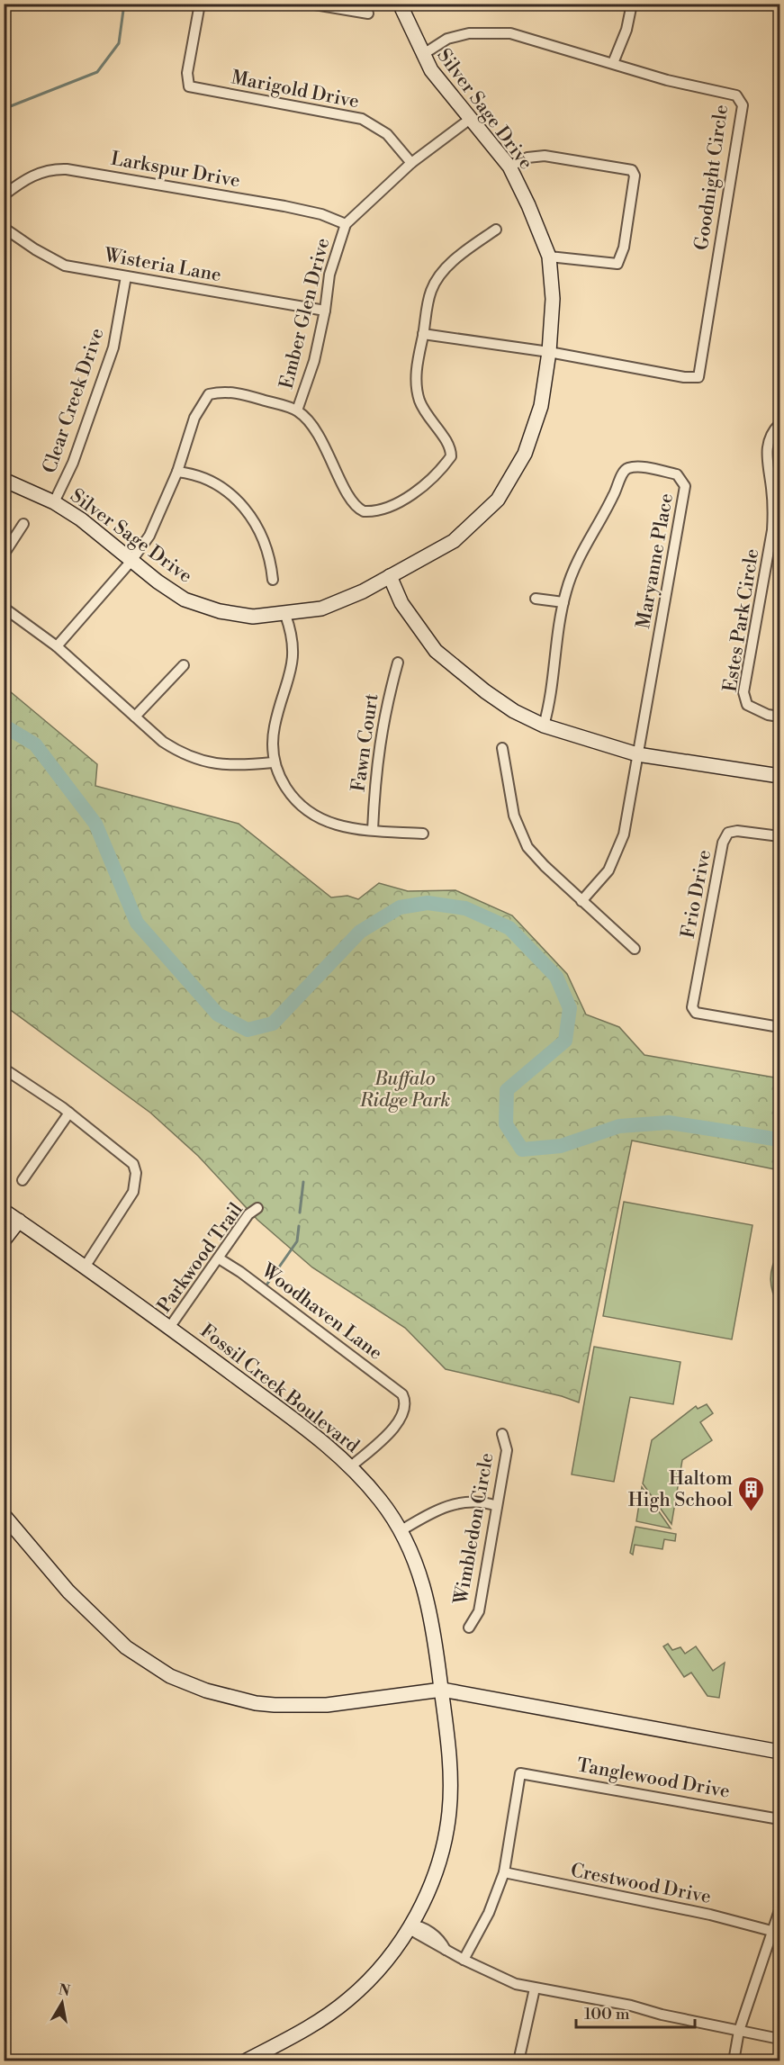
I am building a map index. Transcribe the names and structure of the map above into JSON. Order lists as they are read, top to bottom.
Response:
{
  "streets": {
    "street": [
      "Marigold Drive",
      "Silver Sage Drive",
      "Larkspur Drive",
      "Goodnight Circle",
      "Wisteria Lane",
      "Ember Glen Drive",
      "Clear Creek Drive",
      "Maryanne Place",
      "Estes Park Circle",
      "Fawn Court",
      "Frio Drive",
      "Parkwood Trail",
      "Woodhaven Lane",
      "Fossil Creek Boulevard",
      "Wimbledon Circle",
      "Tanglewood Drive",
      "Crestwood Drive"
    ]
  },
  "crossings": [
    ["Marigold Drive", "Ember Glen Drive"],
    ["Silver Sage Drive", "Goodnight Circle"],
    ["Silver Sage Drive", "Ember Glen Drive"],
    ["Silver Sage Drive", "Clear Creek Drive"],
    ["Larkspur Drive", "Ember Glen Drive"],
    ["Wisteria Lane", "Ember Glen Drive"],
    ["Wisteria Lane", "Clear Creek Drive"],
    ["Parkwood Trail", "Woodhaven Lane"],
    ["Parkwood Trail", "Fossil Creek Boulevard"],
    ["Woodhaven Lane", "Fossil Creek Boulevard"],
    ["Tanglewood Drive", "Crestwood Drive"]
  ],
  "parks": ["Buffalo Ridge Park"],
  "places": {
    "building": ["Haltom High School"]
  },
  "scale_bar": "100 m",
  "north": "top"
}
